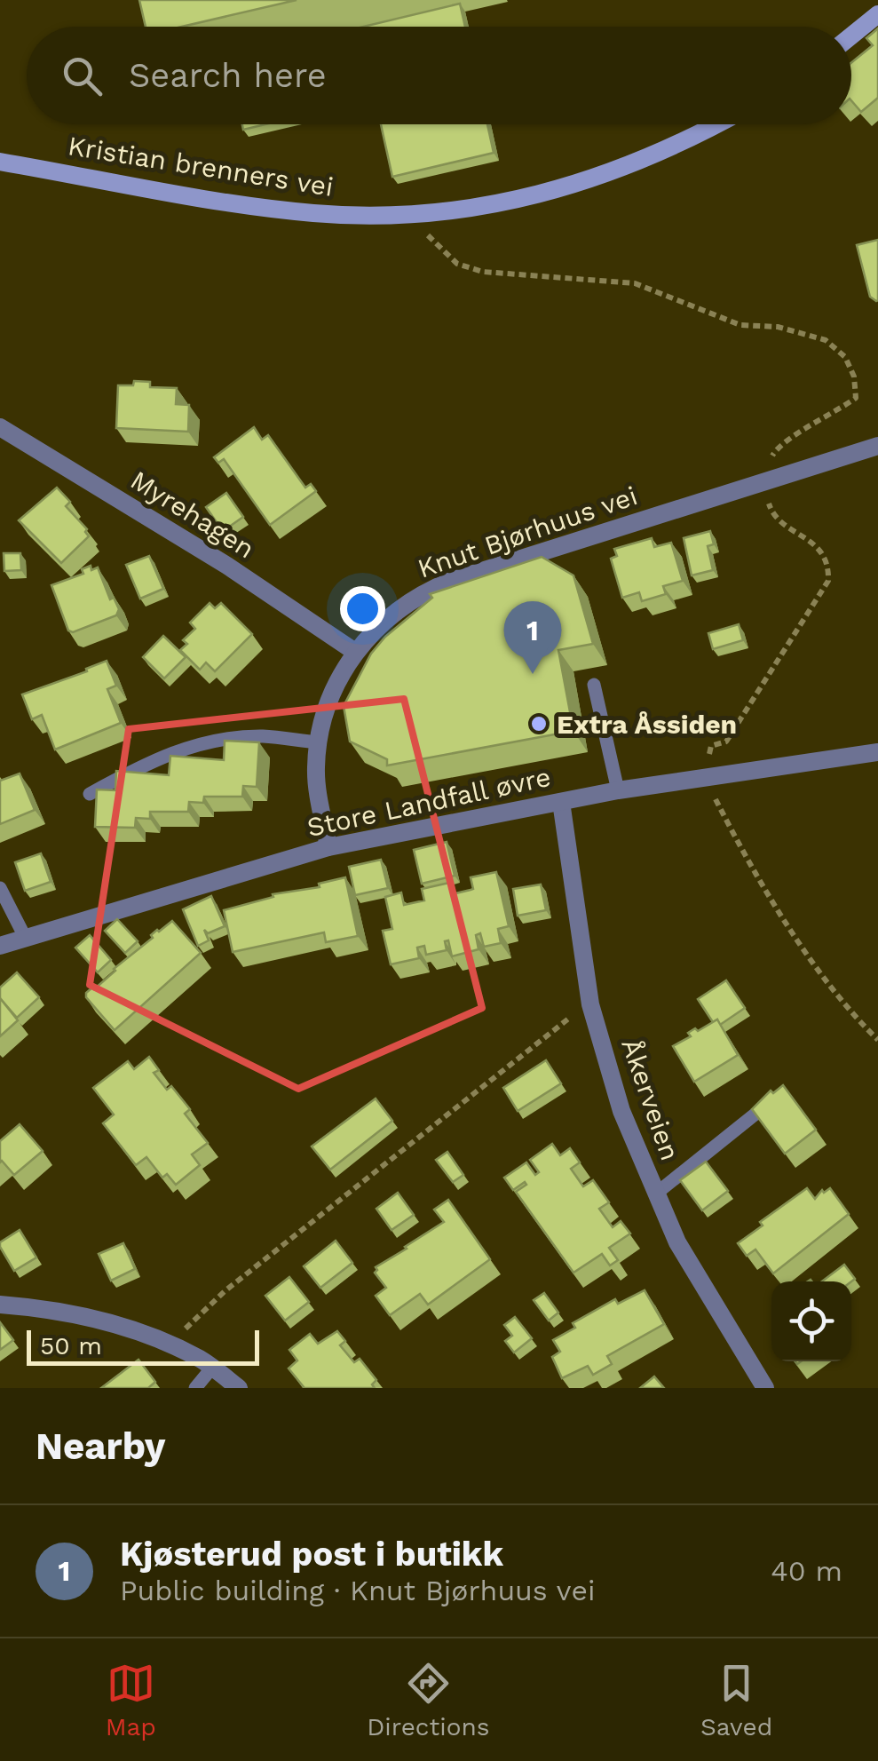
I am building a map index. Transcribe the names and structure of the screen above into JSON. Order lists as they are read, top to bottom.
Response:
{
  "streets": {
    "main road": ["Kristian brenners vei"],
    "street": [
      "Myrehagen",
      "Knut Bjørhuus vei",
      "Store Landfall øvre",
      "Åkerveien"
    ]
  },
  "crossings": [
    ["Myrehagen", "Knut Bjørhuus vei"],
    ["Knut Bjørhuus vei", "Store Landfall øvre"],
    ["Store Landfall øvre", "Åkerveien"]
  ],
  "places": ["Extra Åssiden"],
  "scale_bar": "50 m",
  "page": {
    "search": "Search here",
    "pins": "1",
    "scale": "50 m",
    "heading": "Nearby",
    "list": [
      {
        "mark": "1",
        "name": "Kjøsterud post i butikk",
        "note": "Public building · Knut Bjørhuus vei",
        "value": "40 m"
      }
    ],
    "nav": ["Map", "Directions", "Saved"]
  }
}
